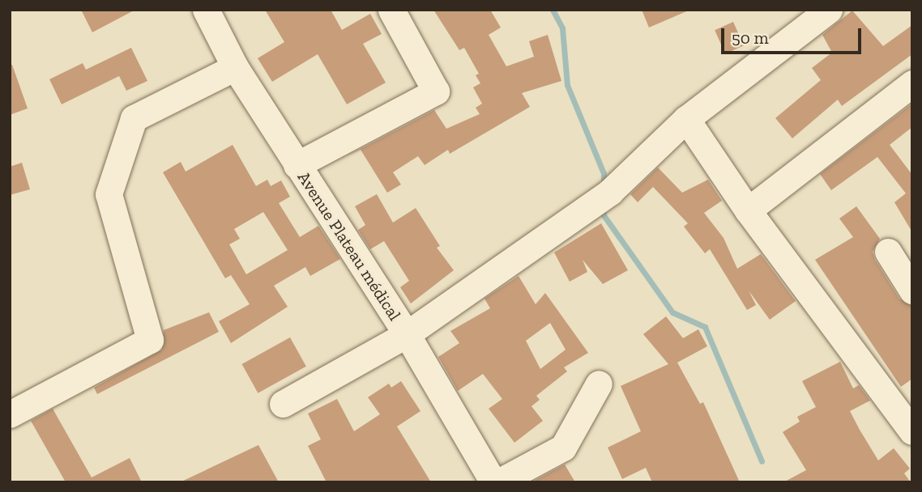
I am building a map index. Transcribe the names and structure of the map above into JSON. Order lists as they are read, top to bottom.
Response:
{
  "streets": {
    "street": ["Avenue Plateau médical"]
  },
  "scale_bar": "50 m"
}
